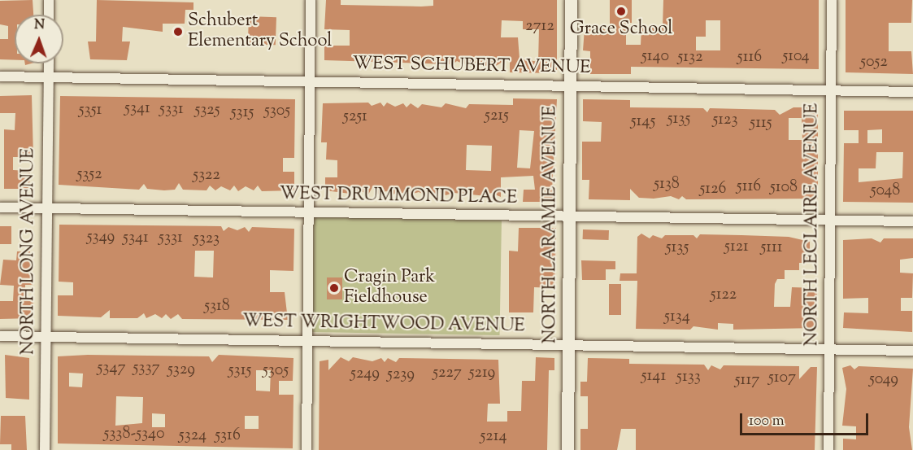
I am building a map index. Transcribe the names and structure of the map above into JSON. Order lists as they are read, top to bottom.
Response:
{
  "streets": {
    "street": [
      "WEST SCHUBERT AVENUE",
      "WEST DRUMMOND PLACE",
      "NORTH LARAMIE AVENUE",
      "NORTH LECLAIRE AVENUE",
      "NORTH LONG AVENUE",
      "WEST WRIGHTWOOD AVENUE"
    ]
  },
  "crossings": [
    ["WEST SCHUBERT AVENUE", "NORTH LARAMIE AVENUE"],
    ["WEST SCHUBERT AVENUE", "NORTH LECLAIRE AVENUE"],
    ["WEST SCHUBERT AVENUE", "NORTH LONG AVENUE"],
    ["WEST DRUMMOND PLACE", "NORTH LARAMIE AVENUE"],
    ["WEST DRUMMOND PLACE", "NORTH LECLAIRE AVENUE"],
    ["WEST DRUMMOND PLACE", "NORTH LONG AVENUE"],
    ["NORTH LARAMIE AVENUE", "WEST WRIGHTWOOD AVENUE"],
    ["NORTH LECLAIRE AVENUE", "WEST WRIGHTWOOD AVENUE"],
    ["NORTH LONG AVENUE", "WEST WRIGHTWOOD AVENUE"]
  ],
  "places": ["Grace School", "Schubert Elementary School", "Cragin Park Fieldhouse"],
  "house_numbers": [
    "2712",
    "5140",
    "5104",
    "5132",
    "5116",
    "5052",
    "5341",
    "5331",
    "5351",
    "5325",
    "5305",
    "5315",
    "5215",
    "5251",
    "5135",
    "5123",
    "5145",
    "5115",
    "5352",
    "5322",
    "5138",
    "5116",
    "5108",
    "5126",
    "5048",
    "5349",
    "5341",
    "5331",
    "5323",
    "5121",
    "5135",
    "5111",
    "5122",
    "5318",
    "5134",
    "5347",
    "5337",
    "5329",
    "5315",
    "5305",
    "5227",
    "5219",
    "5249",
    "5239",
    "5141",
    "5133",
    "5107",
    "5049",
    "5117",
    "5338-5340",
    "5324",
    "5316",
    "5214"
  ],
  "scale_bar": "100 m",
  "north": "top"
}
